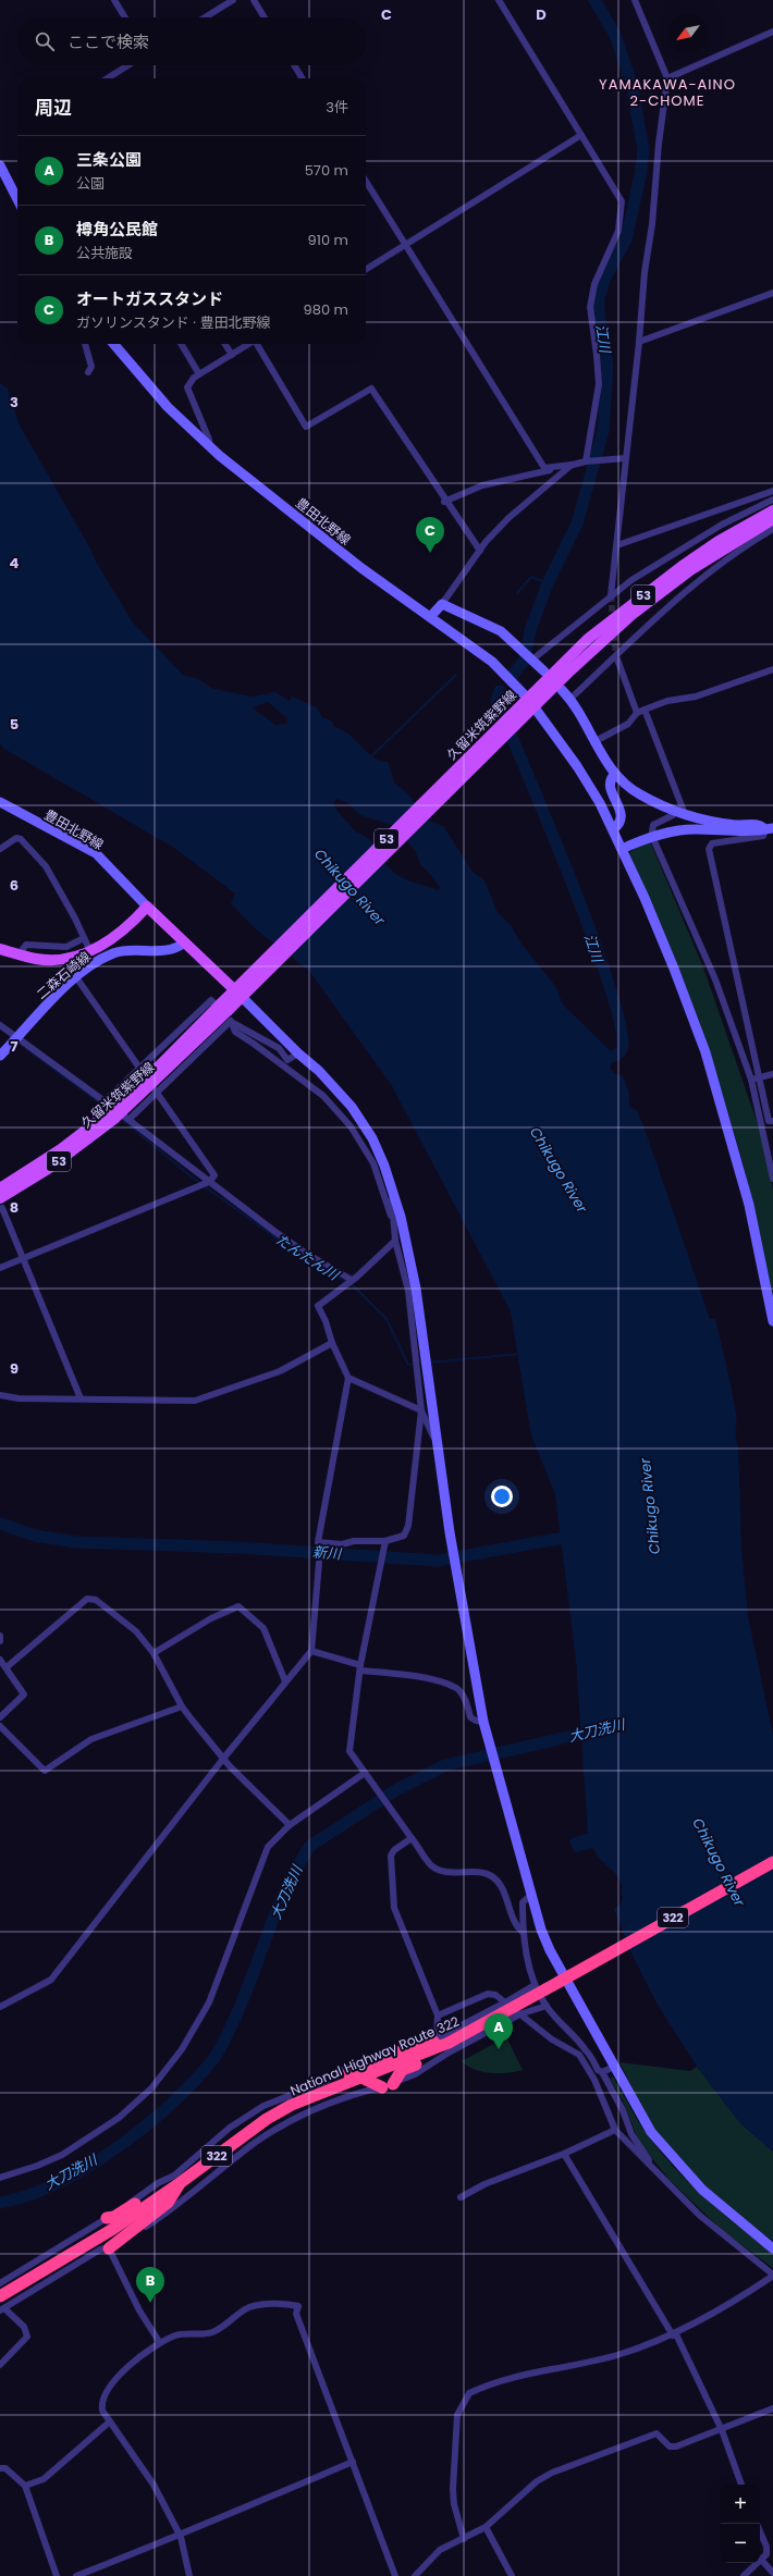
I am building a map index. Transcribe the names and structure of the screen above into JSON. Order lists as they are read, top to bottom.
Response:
{
  "streets": {
    "highway": ["322", "National Highway Route 322"],
    "main road": ["53", "久留米筑紫野線"],
    "street": ["豊田北野線", "二森石崎線"]
  },
  "crossings": [
    ["豊田北野線", "久留米筑紫野線"]
  ],
  "districts": ["YAMAKAWA-AINO 2-CHOME"],
  "water": [
    "江川",
    "Chikugo River",
    "たんたん川",
    "新川",
    "大刀洗川"
  ],
  "north": "bottom left",
  "page": {
    "search": "ここで検索",
    "heading": ["周辺", "3件"],
    "list": [
      {
        "mark": "A",
        "name": "三条公園",
        "note": "公園",
        "value": "570 m"
      },
      {
        "mark": "B",
        "name": "樽角公民館",
        "note": "公共施設",
        "value": "910 m"
      },
      {
        "mark": "C",
        "name": "オートガススタンド",
        "note": "ガソリンスタンド · 豊田北野線",
        "value": "980 m"
      }
    ],
    "pins": ["C", "A", "B"],
    "map_buttons": ["+", "−"]
  },
  "grid": {
    "columns": ["C", "D"],
    "rows": [
      "3",
      "4",
      "5",
      "6",
      "7",
      "8",
      "9"
    ]
  }
}
